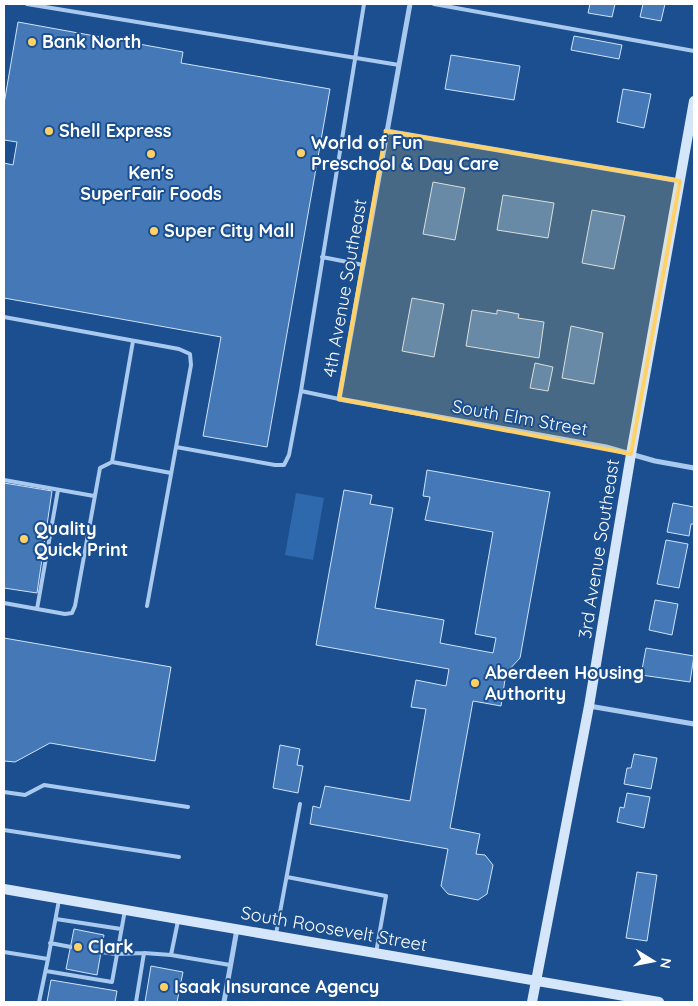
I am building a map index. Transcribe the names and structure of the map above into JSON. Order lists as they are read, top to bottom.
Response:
{
  "streets": {
    "street": [
      "4th Avenue Southeast",
      "South Elm Street",
      "3rd Avenue Southeast",
      "South Roosevelt Street"
    ]
  },
  "crossings": [
    ["4th Avenue Southeast", "South Elm Street"],
    ["South Elm Street", "3rd Avenue Southeast"],
    ["3rd Avenue Southeast", "South Roosevelt Street"]
  ],
  "places": [
    "Bank North",
    "Shell Express",
    "World of Fun Preschool & Day Care",
    "Ken's SuperFair Foods",
    "Super City Mall",
    "Quality Quick Print",
    "Aberdeen Housing Authority",
    "Clark",
    "Isaak Insurance Agency"
  ],
  "north": "right"
}
